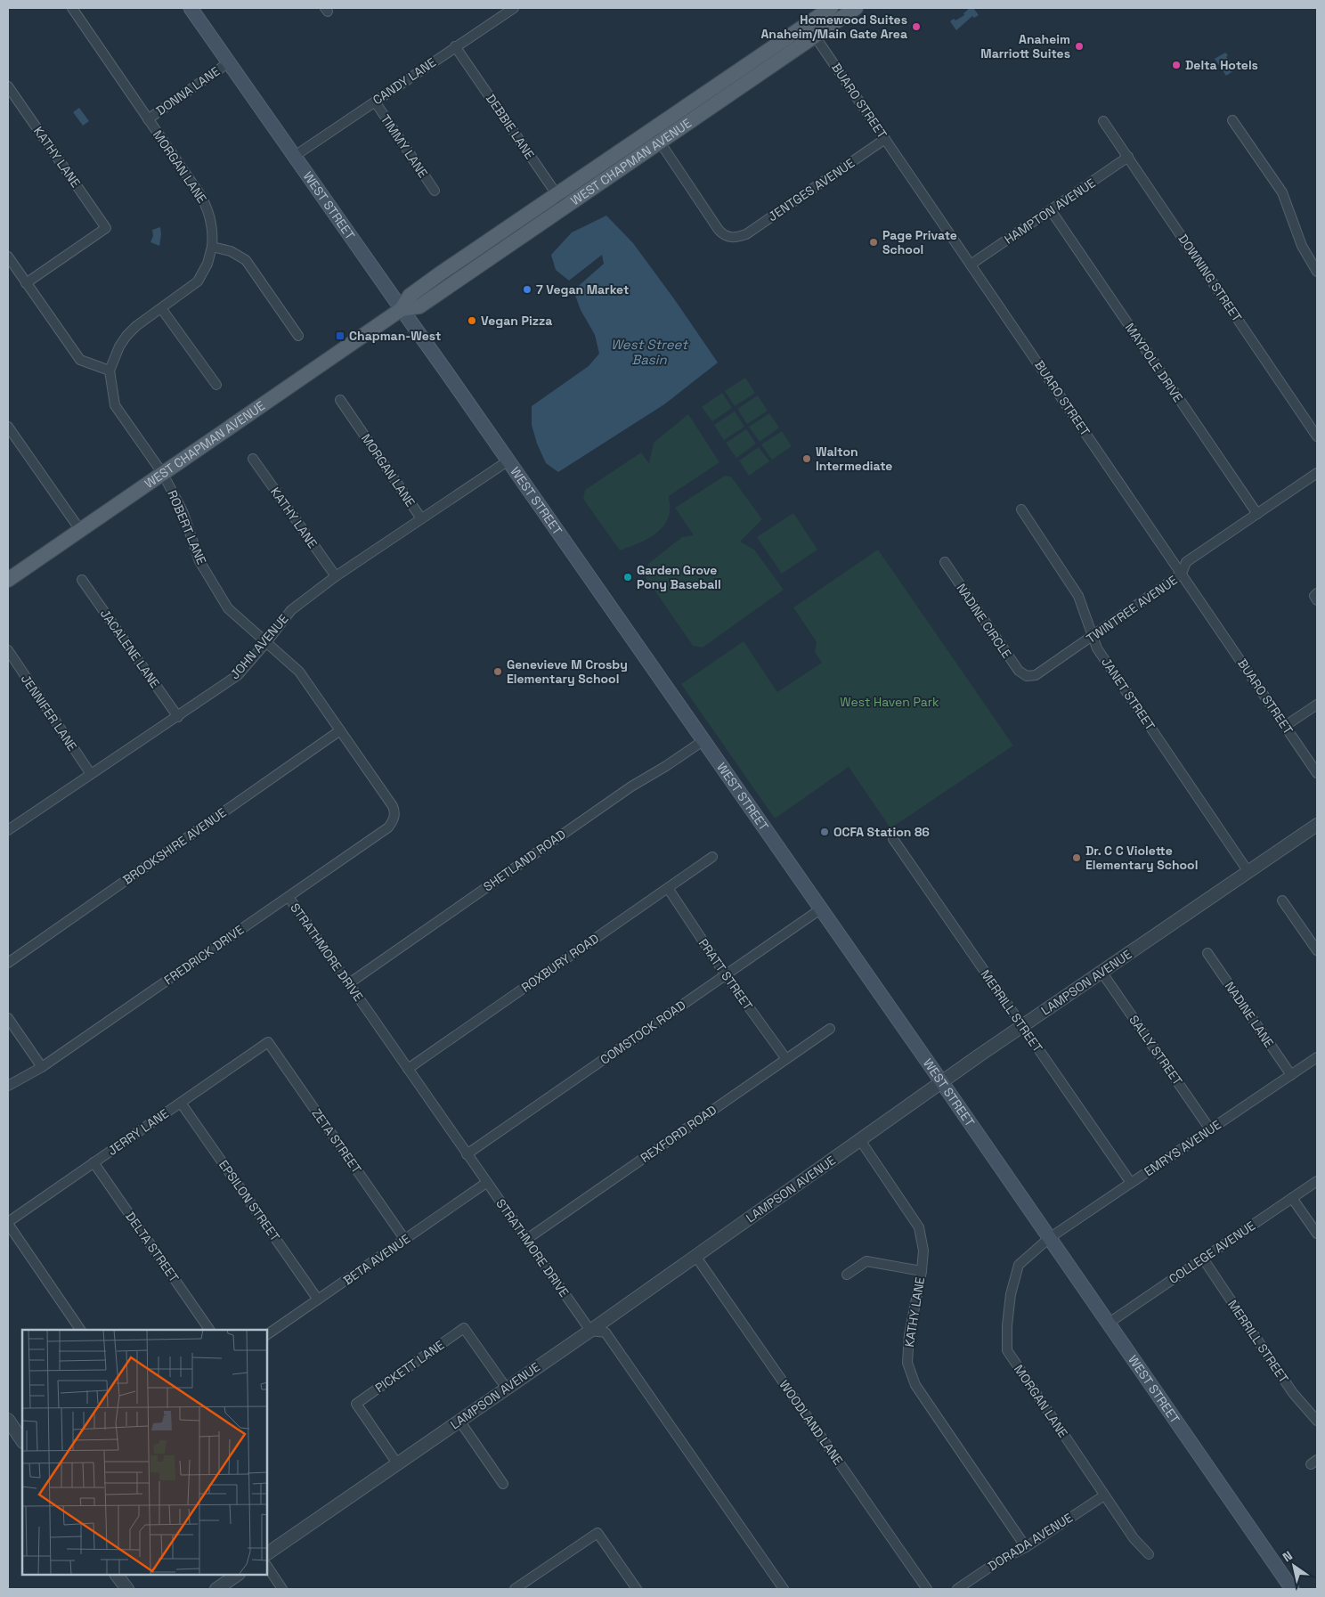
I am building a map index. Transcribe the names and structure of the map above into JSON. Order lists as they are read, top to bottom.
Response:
{
  "streets": {
    "main road": ["WEST CHAPMAN AVENUE", "WEST STREET"],
    "street": [
      "CANDY LANE",
      "DONNA LANE",
      "BUARO STREET",
      "DEBBIE LANE",
      "TIMMY LANE",
      "KATHY LANE",
      "MORGAN LANE",
      "JENTGES AVENUE",
      "HAMPTON AVENUE",
      "DOWNING STREET",
      "MAYPOLE DRIVE",
      "ROBERT LANE",
      "TWINTREE AVENUE",
      "NADINE CIRCLE",
      "JOHN AVENUE",
      "JACALENE LANE",
      "JANET STREET",
      "JENNIFER LANE",
      "BROOKSHIRE AVENUE",
      "SHETLAND ROAD",
      "STRATHMORE DRIVE",
      "FREDRICK DRIVE",
      "ROXBURY ROAD",
      "PRATT STREET",
      "LAMPSON AVENUE",
      "MERRILL STREET",
      "NADINE LANE",
      "COMSTOCK ROAD",
      "SALLY STREET",
      "JERRY LANE",
      "REXFORD ROAD",
      "ZETA STREET",
      "EMRYS AVENUE",
      "EPSILON STREET",
      "DELTA STREET",
      "COLLEGE AVENUE",
      "BETA AVENUE",
      "PICKETT LANE",
      "WOODLAND LANE",
      "DORADA AVENUE"
    ]
  },
  "crossings": [
    ["CANDY LANE", "DEBBIE LANE"],
    ["CANDY LANE", "TIMMY LANE"],
    ["CANDY LANE", "WEST STREET"],
    ["DONNA LANE", "MORGAN LANE"],
    ["DONNA LANE", "WEST STREET"],
    ["BUARO STREET", "WEST CHAPMAN AVENUE"],
    ["BUARO STREET", "JENTGES AVENUE"],
    ["BUARO STREET", "HAMPTON AVENUE"],
    ["BUARO STREET", "TWINTREE AVENUE"],
    ["DEBBIE LANE", "WEST CHAPMAN AVENUE"],
    ["KATHY LANE", "JOHN AVENUE"],
    ["KATHY LANE", "LAMPSON AVENUE"],
    ["KATHY LANE", "DORADA AVENUE"],
    ["WEST CHAPMAN AVENUE", "JENTGES AVENUE"],
    ["WEST CHAPMAN AVENUE", "WEST STREET"],
    ["WEST CHAPMAN AVENUE", "ROBERT LANE"],
    ["MORGAN LANE", "WEST STREET"],
    ["MORGAN LANE", "JOHN AVENUE"],
    ["MORGAN LANE", "EMRYS AVENUE"],
    ["MORGAN LANE", "DORADA AVENUE"],
    ["WEST STREET", "JOHN AVENUE"],
    ["WEST STREET", "SHETLAND ROAD"],
    ["WEST STREET", "LAMPSON AVENUE"],
    ["WEST STREET", "COMSTOCK ROAD"],
    ["WEST STREET", "EMRYS AVENUE"],
    ["WEST STREET", "COLLEGE AVENUE"],
    ["HAMPTON AVENUE", "DOWNING STREET"],
    ["HAMPTON AVENUE", "MAYPOLE DRIVE"],
    ["MAYPOLE DRIVE", "TWINTREE AVENUE"],
    ["ROBERT LANE", "JOHN AVENUE"],
    ["ROBERT LANE", "BROOKSHIRE AVENUE"],
    ["ROBERT LANE", "FREDRICK DRIVE"],
    ["TWINTREE AVENUE", "NADINE CIRCLE"],
    ["TWINTREE AVENUE", "JANET STREET"],
    ["JOHN AVENUE", "JACALENE LANE"],
    ["JOHN AVENUE", "JENNIFER LANE"],
    ["JANET STREET", "LAMPSON AVENUE"],
    ["SHETLAND ROAD", "STRATHMORE DRIVE"],
    ["STRATHMORE DRIVE", "FREDRICK DRIVE"],
    ["STRATHMORE DRIVE", "ROXBURY ROAD"],
    ["STRATHMORE DRIVE", "LAMPSON AVENUE"],
    ["STRATHMORE DRIVE", "COMSTOCK ROAD"],
    ["STRATHMORE DRIVE", "REXFORD ROAD"],
    ["STRATHMORE DRIVE", "BETA AVENUE"],
    ["ROXBURY ROAD", "PRATT STREET"],
    ["PRATT STREET", "COMSTOCK ROAD"],
    ["PRATT STREET", "REXFORD ROAD"],
    ["LAMPSON AVENUE", "MERRILL STREET"],
    ["LAMPSON AVENUE", "SALLY STREET"],
    ["LAMPSON AVENUE", "PICKETT LANE"],
    ["LAMPSON AVENUE", "WOODLAND LANE"],
    ["MERRILL STREET", "EMRYS AVENUE"],
    ["MERRILL STREET", "COLLEGE AVENUE"],
    ["NADINE LANE", "EMRYS AVENUE"],
    ["SALLY STREET", "EMRYS AVENUE"],
    ["JERRY LANE", "ZETA STREET"],
    ["JERRY LANE", "EPSILON STREET"],
    ["JERRY LANE", "DELTA STREET"],
    ["ZETA STREET", "BETA AVENUE"],
    ["EPSILON STREET", "BETA AVENUE"]
  ],
  "water": ["West Street Basin"],
  "parks": ["West Haven Park"],
  "places": {
    "other": [
      "Homewood Suites Anaheim/Main Gate Area",
      "Anaheim Marriott Suites",
      "Delta Hotels",
      "Page Private School",
      "7 Vegan Market",
      "Vegan Pizza",
      "Walton Intermediate",
      "Garden Grove Pony Baseball",
      "Genevieve M Crosby Elementary School",
      "OCFA Station 86",
      "Dr. C C Violette Elementary School"
    ],
    "transit": ["Chapman-West"]
  },
  "north": "top left"
}
